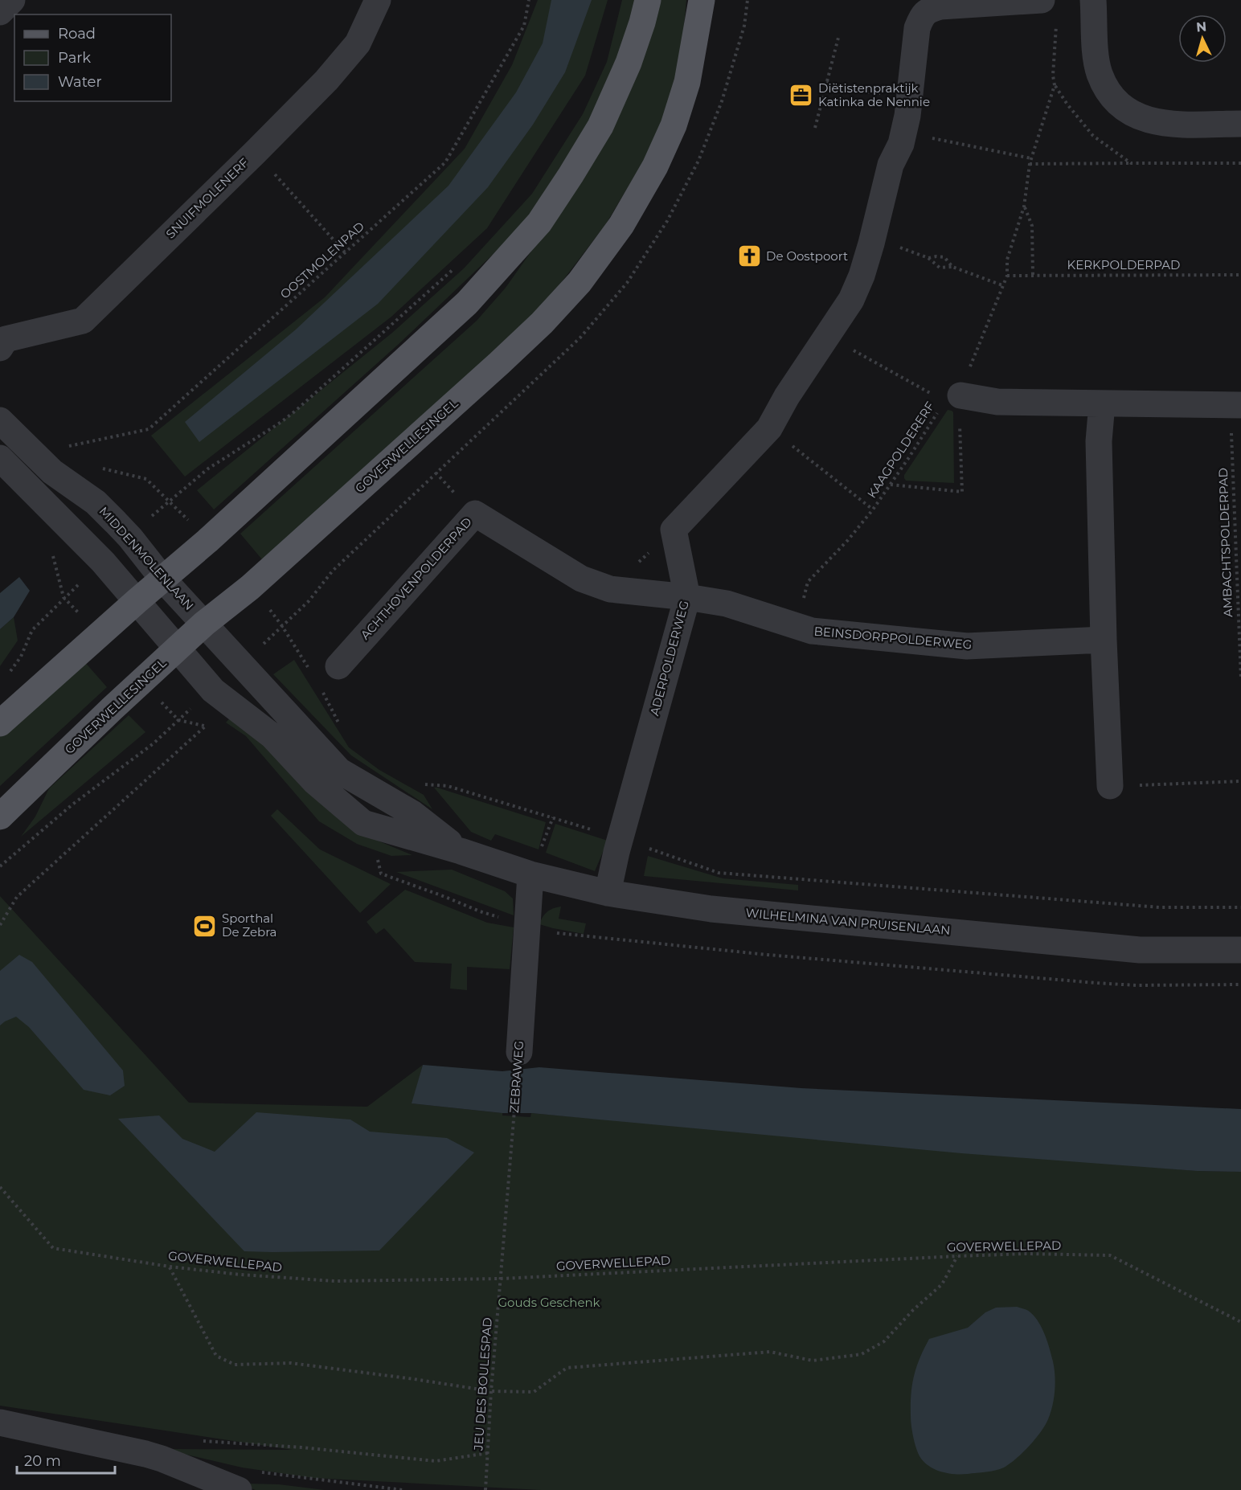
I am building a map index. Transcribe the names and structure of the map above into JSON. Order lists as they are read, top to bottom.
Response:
{
  "streets": {
    "main road": ["GOVERWELLESINGEL"],
    "street": [
      "SNUIFMOLENERF",
      "MIDDENMOLENLAAN",
      "ACHTHOVENPOLDERPAD",
      "BEINSDORPPOLDERWEG",
      "ADERPOLDERWEG",
      "WILHELMINA VAN PRUISENLAAN",
      "ZEBRAWEG"
    ],
    "path": [
      "OOSTMOLENPAD",
      "KERKPOLDERPAD",
      "KAAGPOLDERERF",
      "AMBACHTSPOLDERPAD",
      "GOVERWELLEPAD",
      "JEU DES BOULESPAD"
    ]
  },
  "crossings": [
    ["KERKPOLDERPAD", "KAAGPOLDERERF"],
    ["GOVERWELLESINGEL", "MIDDENMOLENLAAN"],
    ["GOVERWELLESINGEL", "WILHELMINA VAN PRUISENLAAN"],
    ["KAAGPOLDERERF", "BEINSDORPPOLDERWEG"],
    ["MIDDENMOLENLAAN", "WILHELMINA VAN PRUISENLAAN"],
    ["ACHTHOVENPOLDERPAD", "BEINSDORPPOLDERWEG"],
    ["ACHTHOVENPOLDERPAD", "ADERPOLDERWEG"],
    ["BEINSDORPPOLDERWEG", "ADERPOLDERWEG"],
    ["ADERPOLDERWEG", "WILHELMINA VAN PRUISENLAAN"],
    ["WILHELMINA VAN PRUISENLAAN", "ZEBRAWEG"],
    ["ZEBRAWEG", "GOVERWELLEPAD"],
    ["ZEBRAWEG", "JEU DES BOULESPAD"],
    ["GOVERWELLEPAD", "JEU DES BOULESPAD"]
  ],
  "parks": ["Gouds Geschenk"],
  "places": {
    "office": ["Diëtistenpraktijk Katinka de Nennie"],
    "church": ["De Oostpoort"],
    "sports": ["Sporthal De Zebra"]
  },
  "legend": ["Road", "Park", "Water"],
  "scale_bar": "20 m",
  "north": "top"
}
